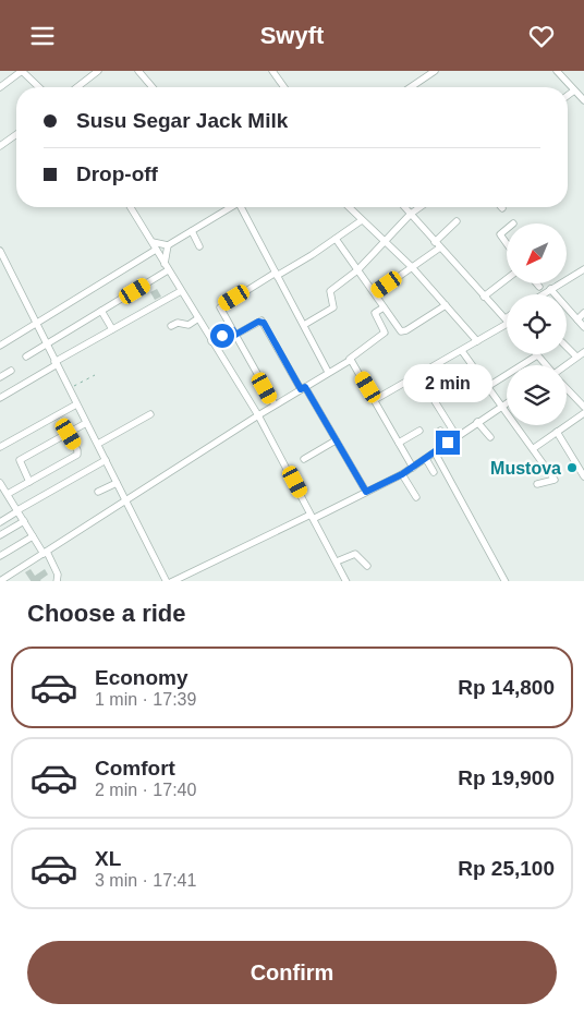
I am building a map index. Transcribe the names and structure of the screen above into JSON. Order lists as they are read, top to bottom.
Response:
{
  "places": ["Mustova"],
  "north": "bottom left",
  "page": {
    "header": "Swyft",
    "banner": ["Susu Segar Jack Milk", "Drop-off"],
    "bubble": "2 min",
    "heading": "Choose a ride",
    "list": [
      {
        "name": "Economy",
        "note": "1 min · 17:39",
        "value": "Rp 14,800"
      },
      {
        "name": "Comfort",
        "note": "2 min · 17:40",
        "value": "Rp 19,900"
      },
      {
        "name": "XL",
        "note": "3 min · 17:41",
        "value": "Rp 25,100"
      }
    ],
    "buttons": "Confirm"
  }
}
